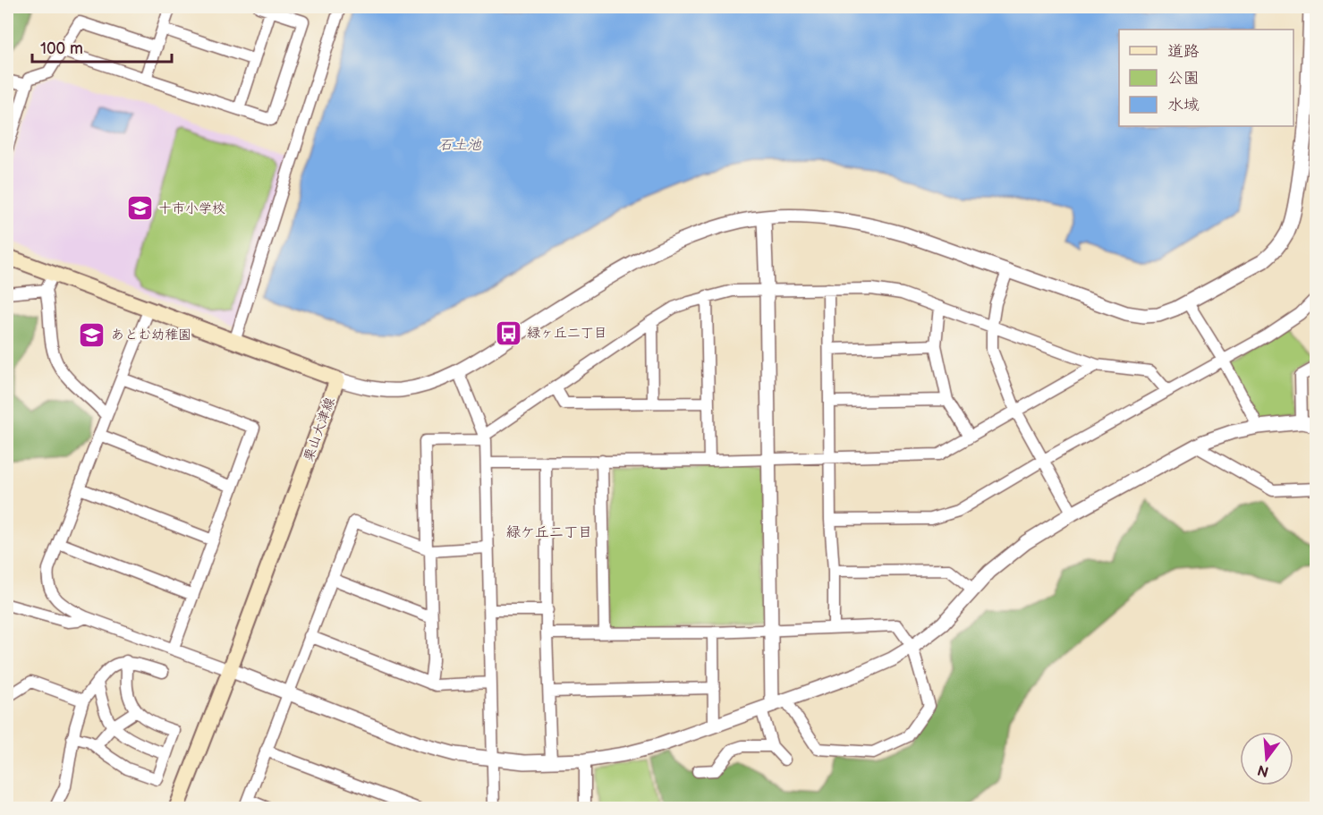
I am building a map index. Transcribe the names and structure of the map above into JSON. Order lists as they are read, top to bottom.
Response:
{
  "streets": {
    "main road": ["栗山大津線"]
  },
  "districts": ["緑ケ丘二丁目"],
  "water": ["石土池"],
  "places": {
    "school or university": ["十市小学校", "あとむ幼稚園"],
    "bus stop": ["緑ヶ丘二丁目"]
  },
  "legend": ["道路", "公園", "水域"],
  "scale_bar": "100 m",
  "north": "bottom"
}
